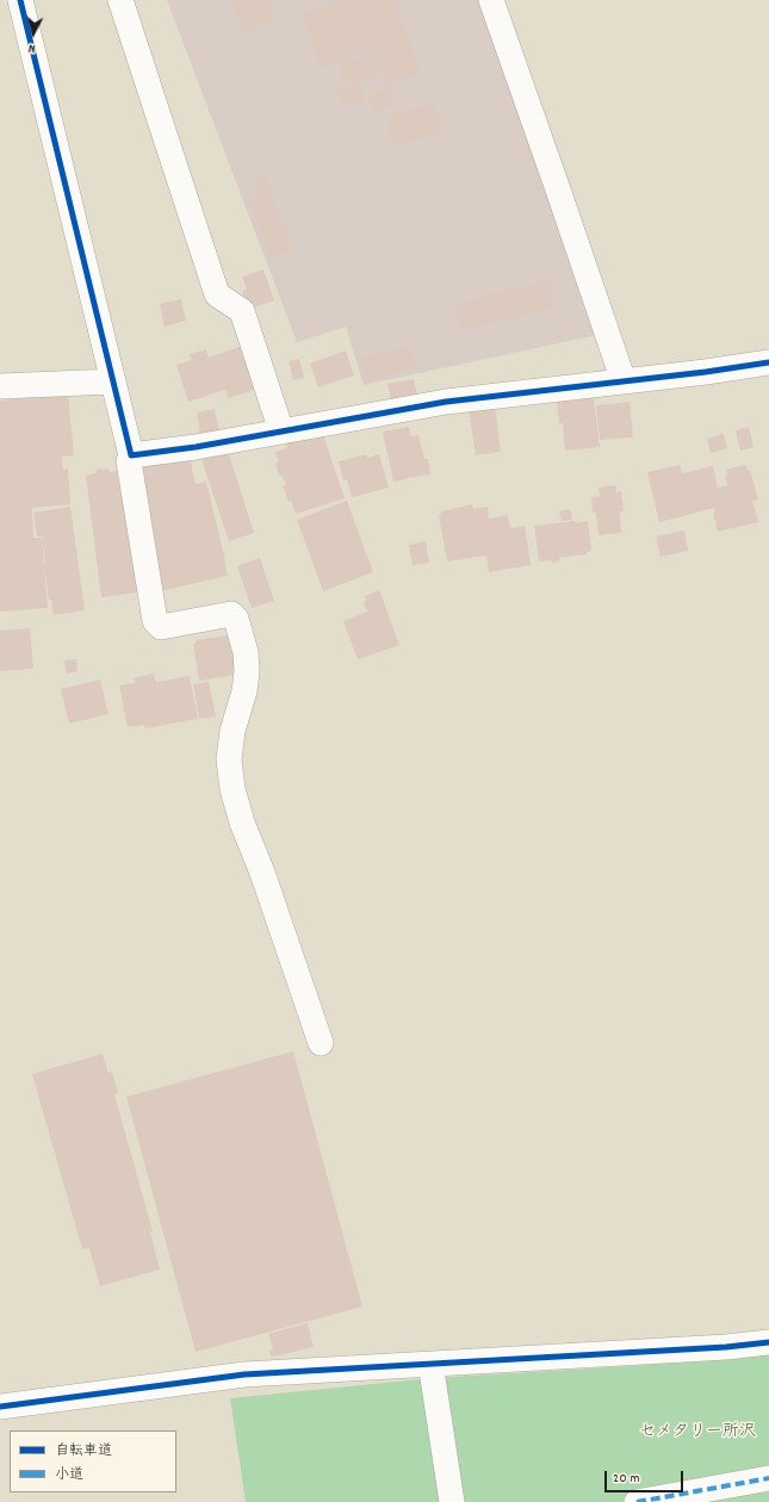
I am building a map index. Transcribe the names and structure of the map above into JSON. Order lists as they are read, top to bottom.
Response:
{
  "parks": ["セメタリー所沢"],
  "legend": ["自転車道", "小道"],
  "scale_bar": "20 m",
  "north": "bottom"
}
